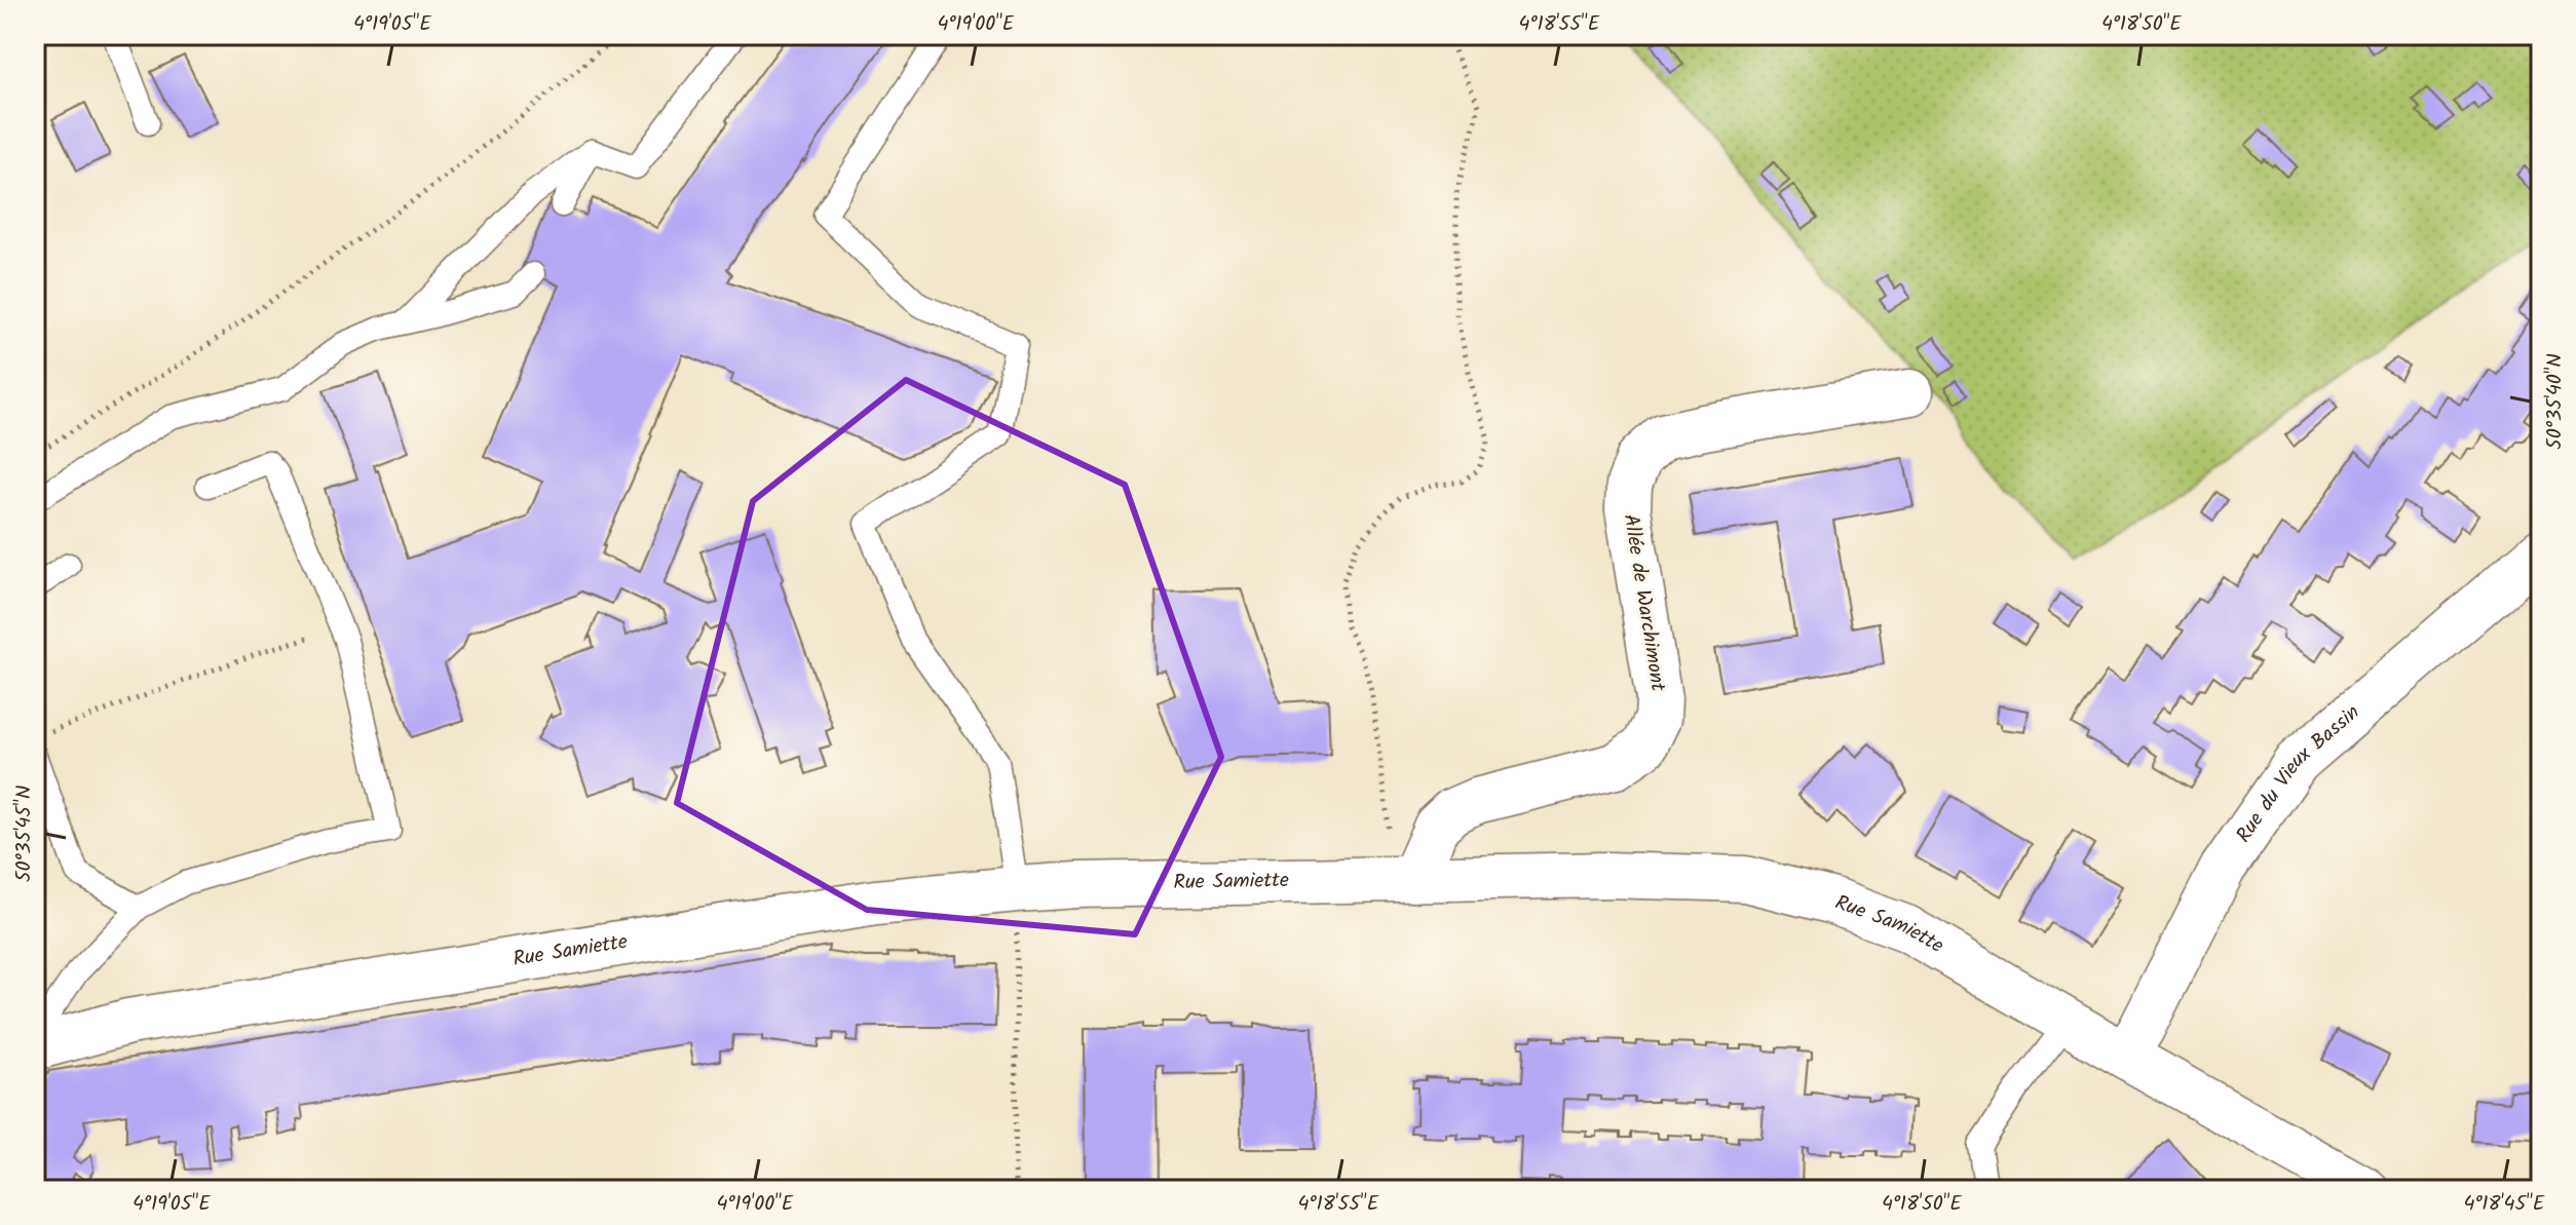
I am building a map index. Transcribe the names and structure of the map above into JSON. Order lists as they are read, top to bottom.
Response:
{
  "streets": {
    "street": ["Allée de Warchimont", "Rue du Vieux Bassin", "Rue Samiette"]
  },
  "crossings": [
    ["Allée de Warchimont", "Rue Samiette"],
    ["Rue du Vieux Bassin", "Rue Samiette"]
  ],
  "coordinates": [
    "4°19'05\"E",
    "4°19'00\"E",
    "4°18'55\"E",
    "4°18'50\"E",
    "50°35'40\"N",
    "50°35'45\"N",
    "4°18'45\"E"
  ]
}
